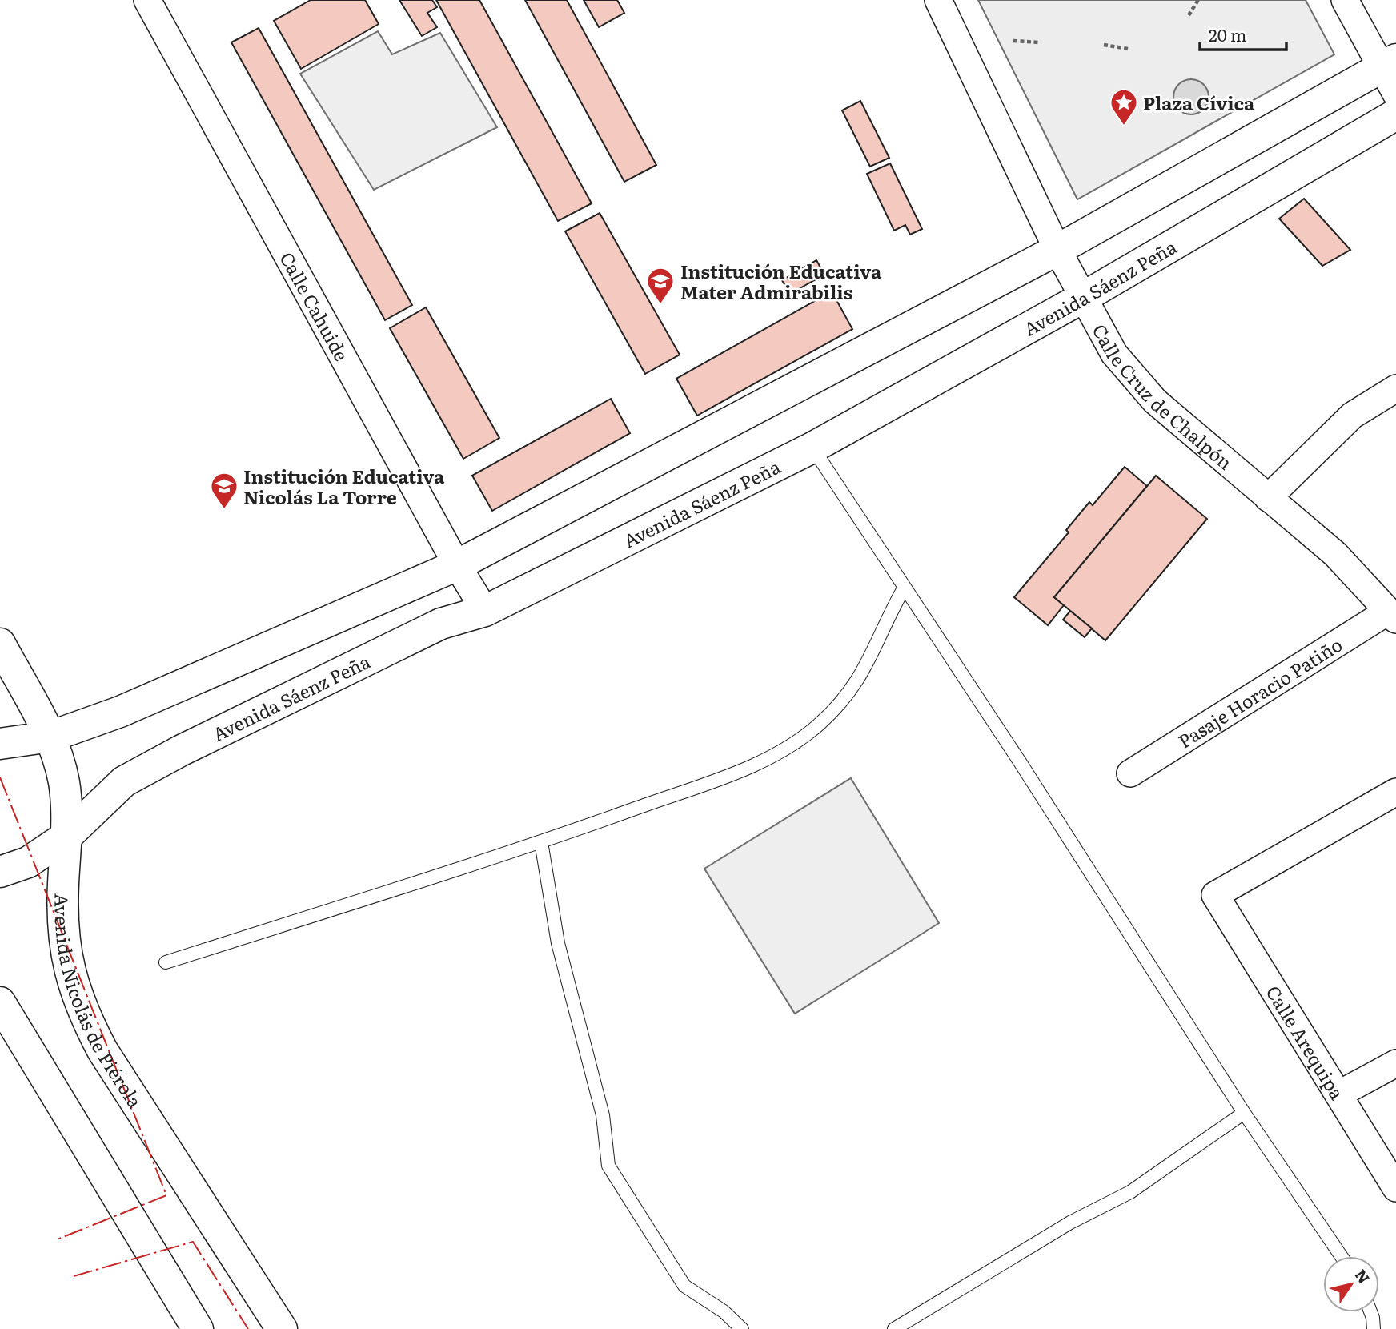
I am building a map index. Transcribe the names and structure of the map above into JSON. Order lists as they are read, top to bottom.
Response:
{
  "streets": {
    "street": [
      "Avenida Sáenz Peña",
      "Calle Cahuide",
      "Calle Cruz de Chalpón",
      "Pasaje Horacio Patiño",
      "Avenida Nicolás de Piérola",
      "Calle Arequipa"
    ]
  },
  "crossings": [
    ["Avenida Sáenz Peña", "Calle Cahuide"],
    ["Avenida Sáenz Peña", "Calle Cruz de Chalpón"],
    ["Avenida Sáenz Peña", "Avenida Nicolás de Piérola"],
    ["Calle Cruz de Chalpón", "Pasaje Horacio Patiño"]
  ],
  "places": {
    "place": ["Plaza Cívica"],
    "school or university": ["Institución Educativa Mater Admirabilis", "Institución Educativa Nicolás La Torre"]
  },
  "scale_bar": "20 m",
  "north": "top right"
}
